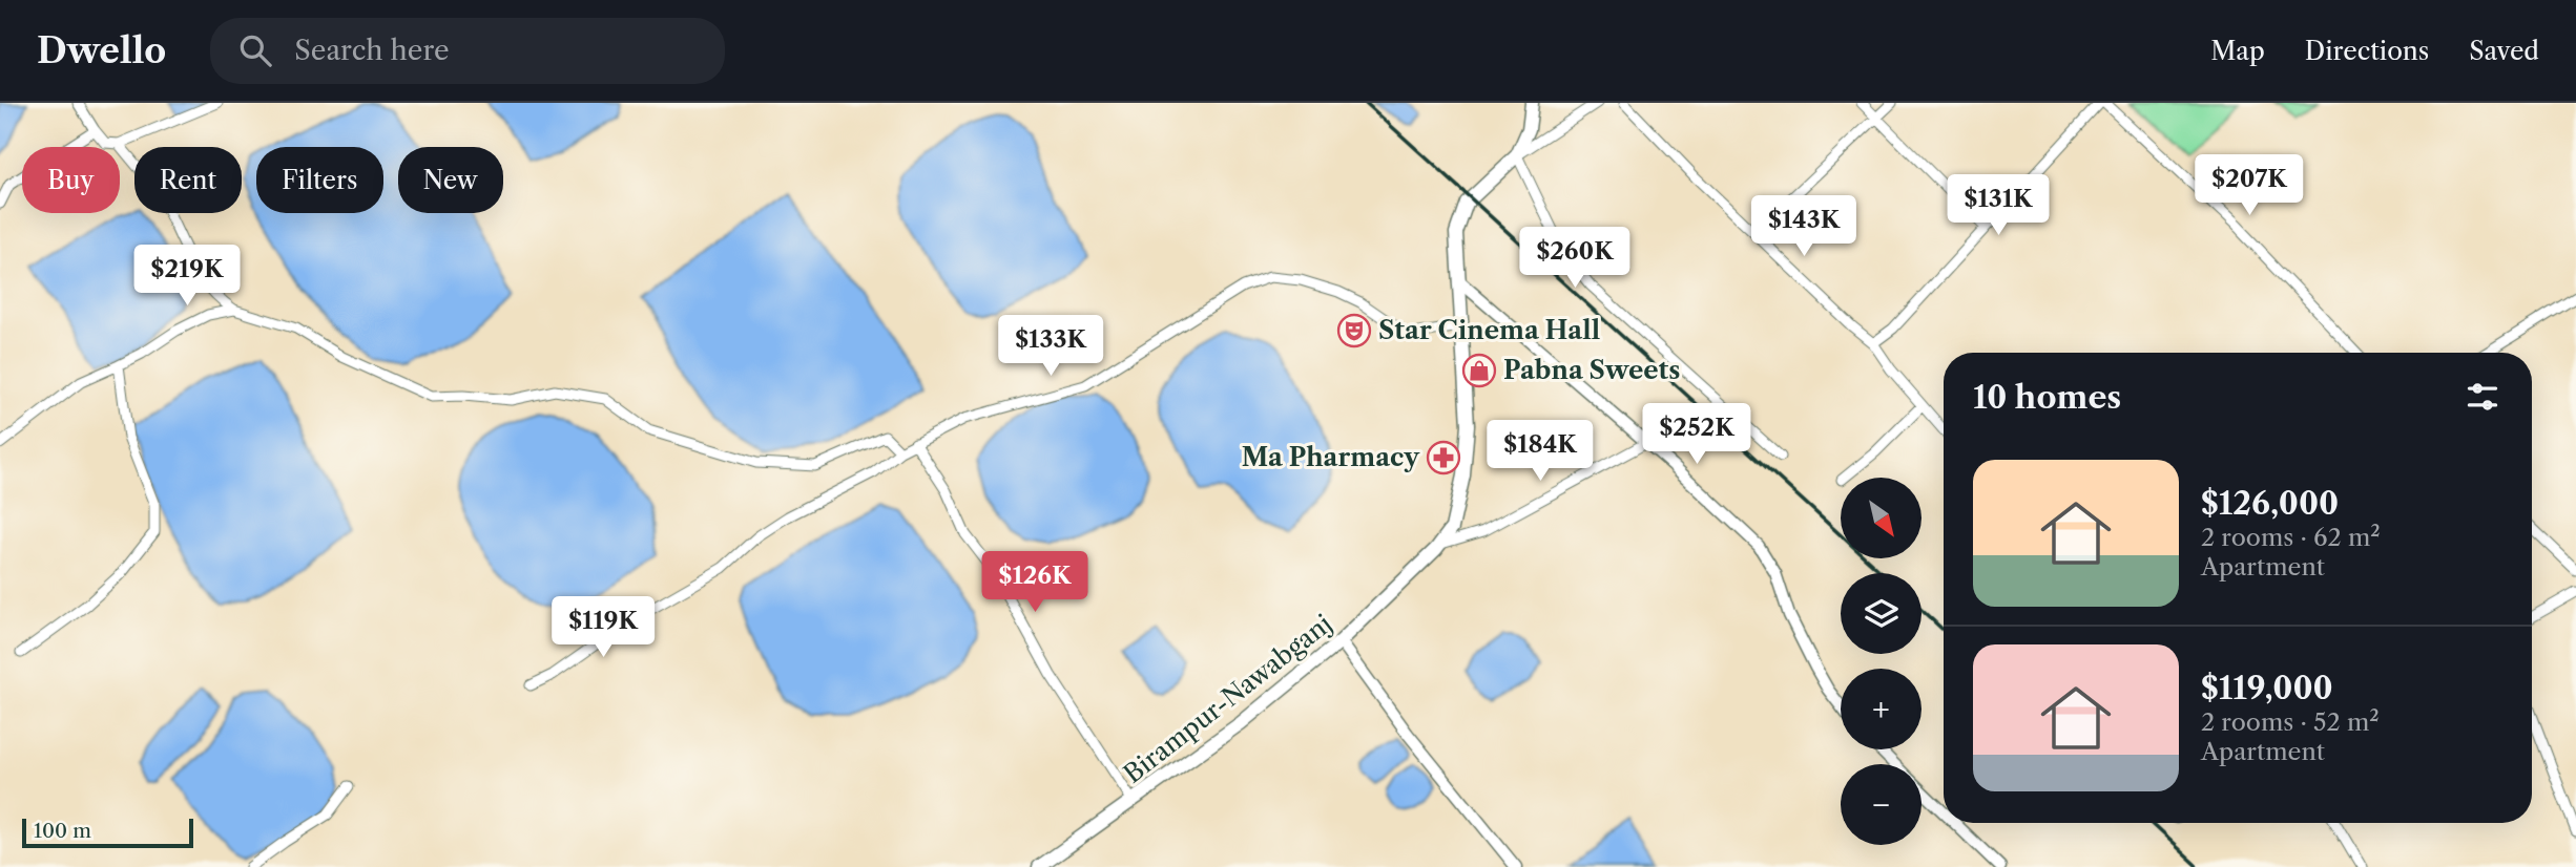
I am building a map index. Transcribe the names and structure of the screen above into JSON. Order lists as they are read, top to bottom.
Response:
{
  "streets": {
    "main road": ["Birampur-Nawabganj"]
  },
  "places": {
    "theatre": ["Star Cinema Hall"],
    "shop": ["Pabna Sweets"],
    "pharmacy": ["Ma Pharmacy"]
  },
  "scale_bar": "100 m",
  "north": "bottom right",
  "page": {
    "header": "Dwello",
    "search": "Search here",
    "nav": ["Map", "Directions", "Saved"],
    "chip": [
      "Buy",
      "Rent",
      "Filters",
      "New"
    ],
    "price": [
      "$207K",
      "$131K",
      "$143K",
      "$260K",
      "$219K",
      "$133K",
      "$252K",
      "$184K",
      "$126K",
      "$119K"
    ],
    "heading": "10 homes",
    "list": [
      {
        "name": "$126,000",
        "note": "2 rooms · 62 m² · Apartment"
      },
      {
        "name": "$119,000",
        "note": "2 rooms · 52 m² · Apartment"
      }
    ],
    "map_buttons": ["+", "−"],
    "scale": "100 m"
  }
}
